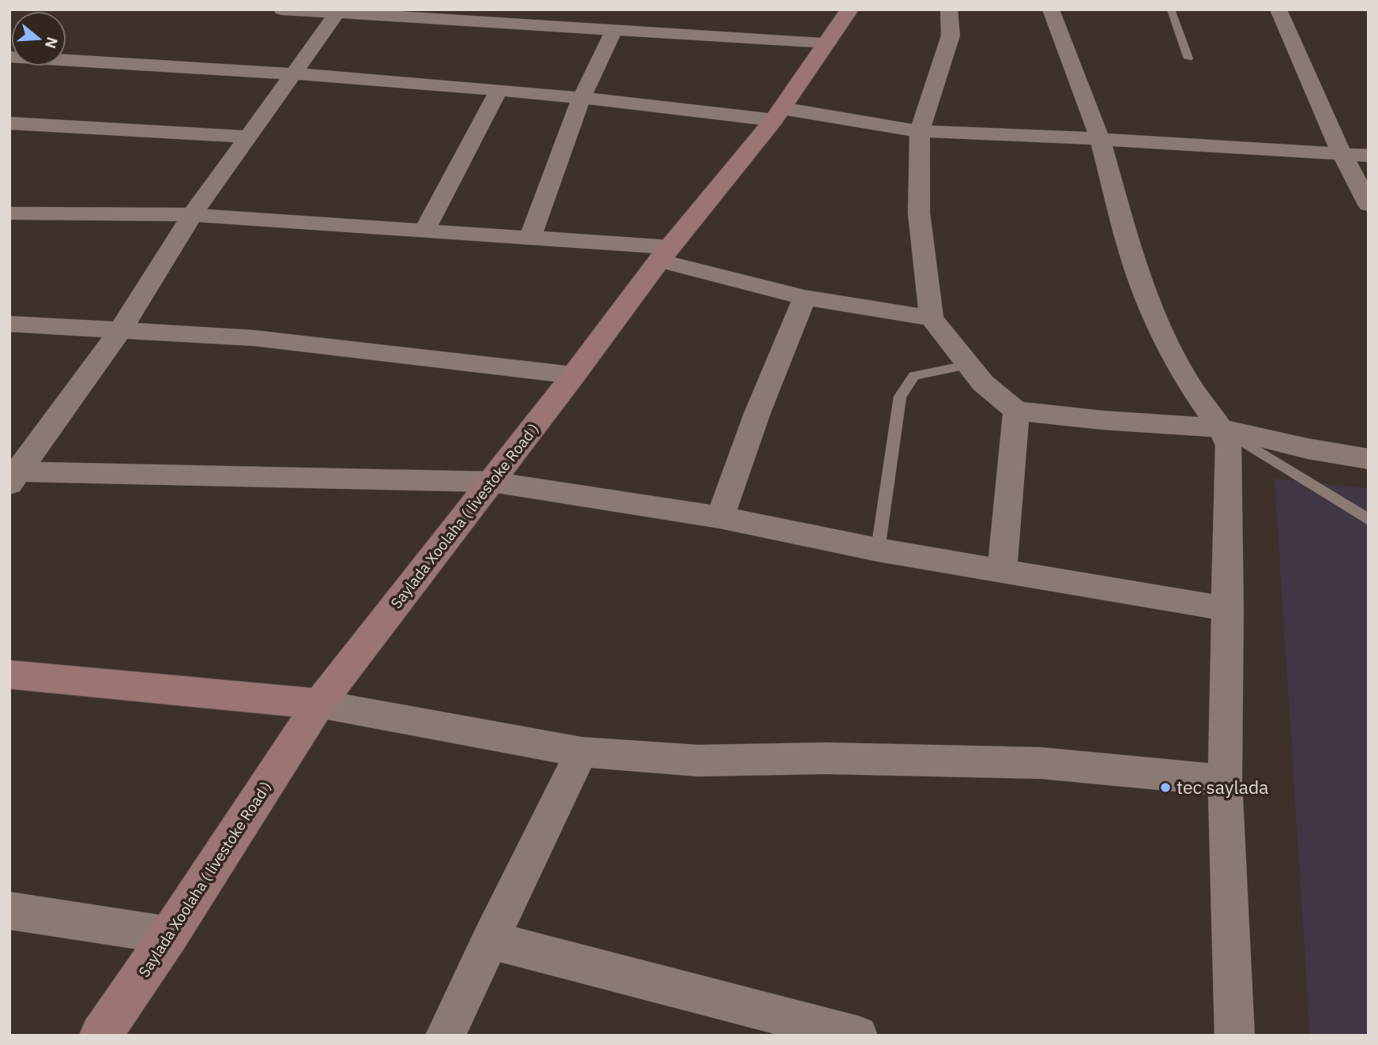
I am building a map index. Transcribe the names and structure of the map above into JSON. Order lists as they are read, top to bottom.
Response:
{
  "streets": {
    "street": ["Saylada Xoolaha ( livestoke Road )"]
  },
  "places": ["tec saylada"],
  "north": "right"
}
